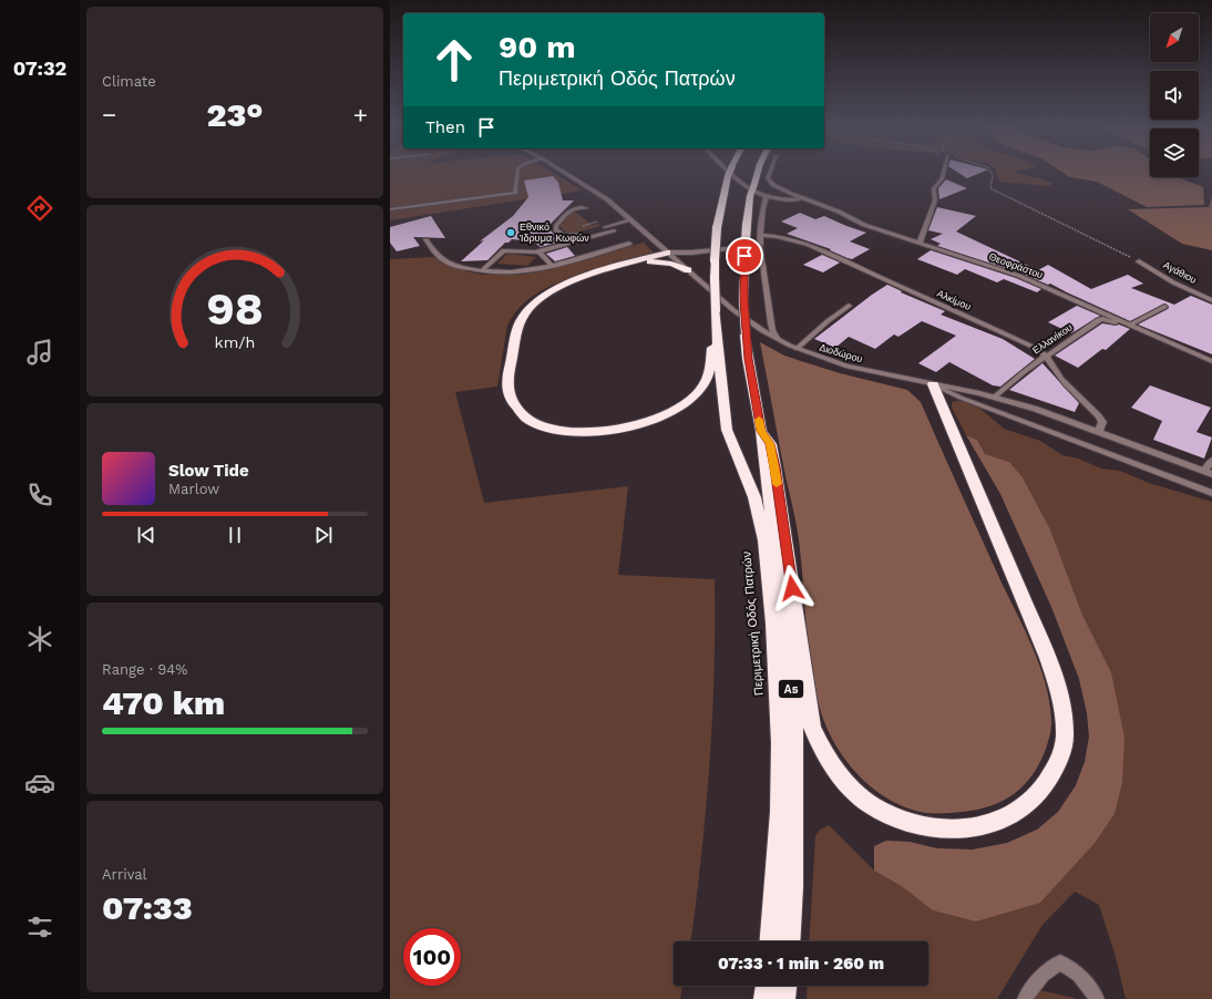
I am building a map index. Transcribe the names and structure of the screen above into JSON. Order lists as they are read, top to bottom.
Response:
{
  "streets": {
    "highway": ["Περιμετρική Οδός Πατρών", "Α5"],
    "street": [
      "Θεοφράστου",
      "Αγάθιου",
      "Αλκίμου",
      "Ελλανίκου",
      "Διοδώρου"
    ]
  },
  "crossings": [
    ["Θεοφράστου", "Ελλανίκου"],
    ["Αλκίμου", "Ελλανίκου"],
    ["Αλκίμου", "Διοδώρου"],
    ["Ελλανίκου", "Διοδώρου"]
  ],
  "places": ["Εθνικό Ίδρυμα Κωφών"],
  "north": "bottom left",
  "page": {
    "tabs": "07:32",
    "tile": [
      "Climate",
      ["Range · 94%", "470 km"],
      ["Arrival", "07:33"]
    ],
    "turn": ["90 m", "Περιμετρική Οδός Πατρών"],
    "heat": ["−", "23°", "+"],
    "then": "Then",
    "song": ["Slow Tide", "Marlow"],
    "limit": "100",
    "trip": "07:33 · 1 min · 260 m",
    "gauge": ["98", "km/h"]
  }
}
